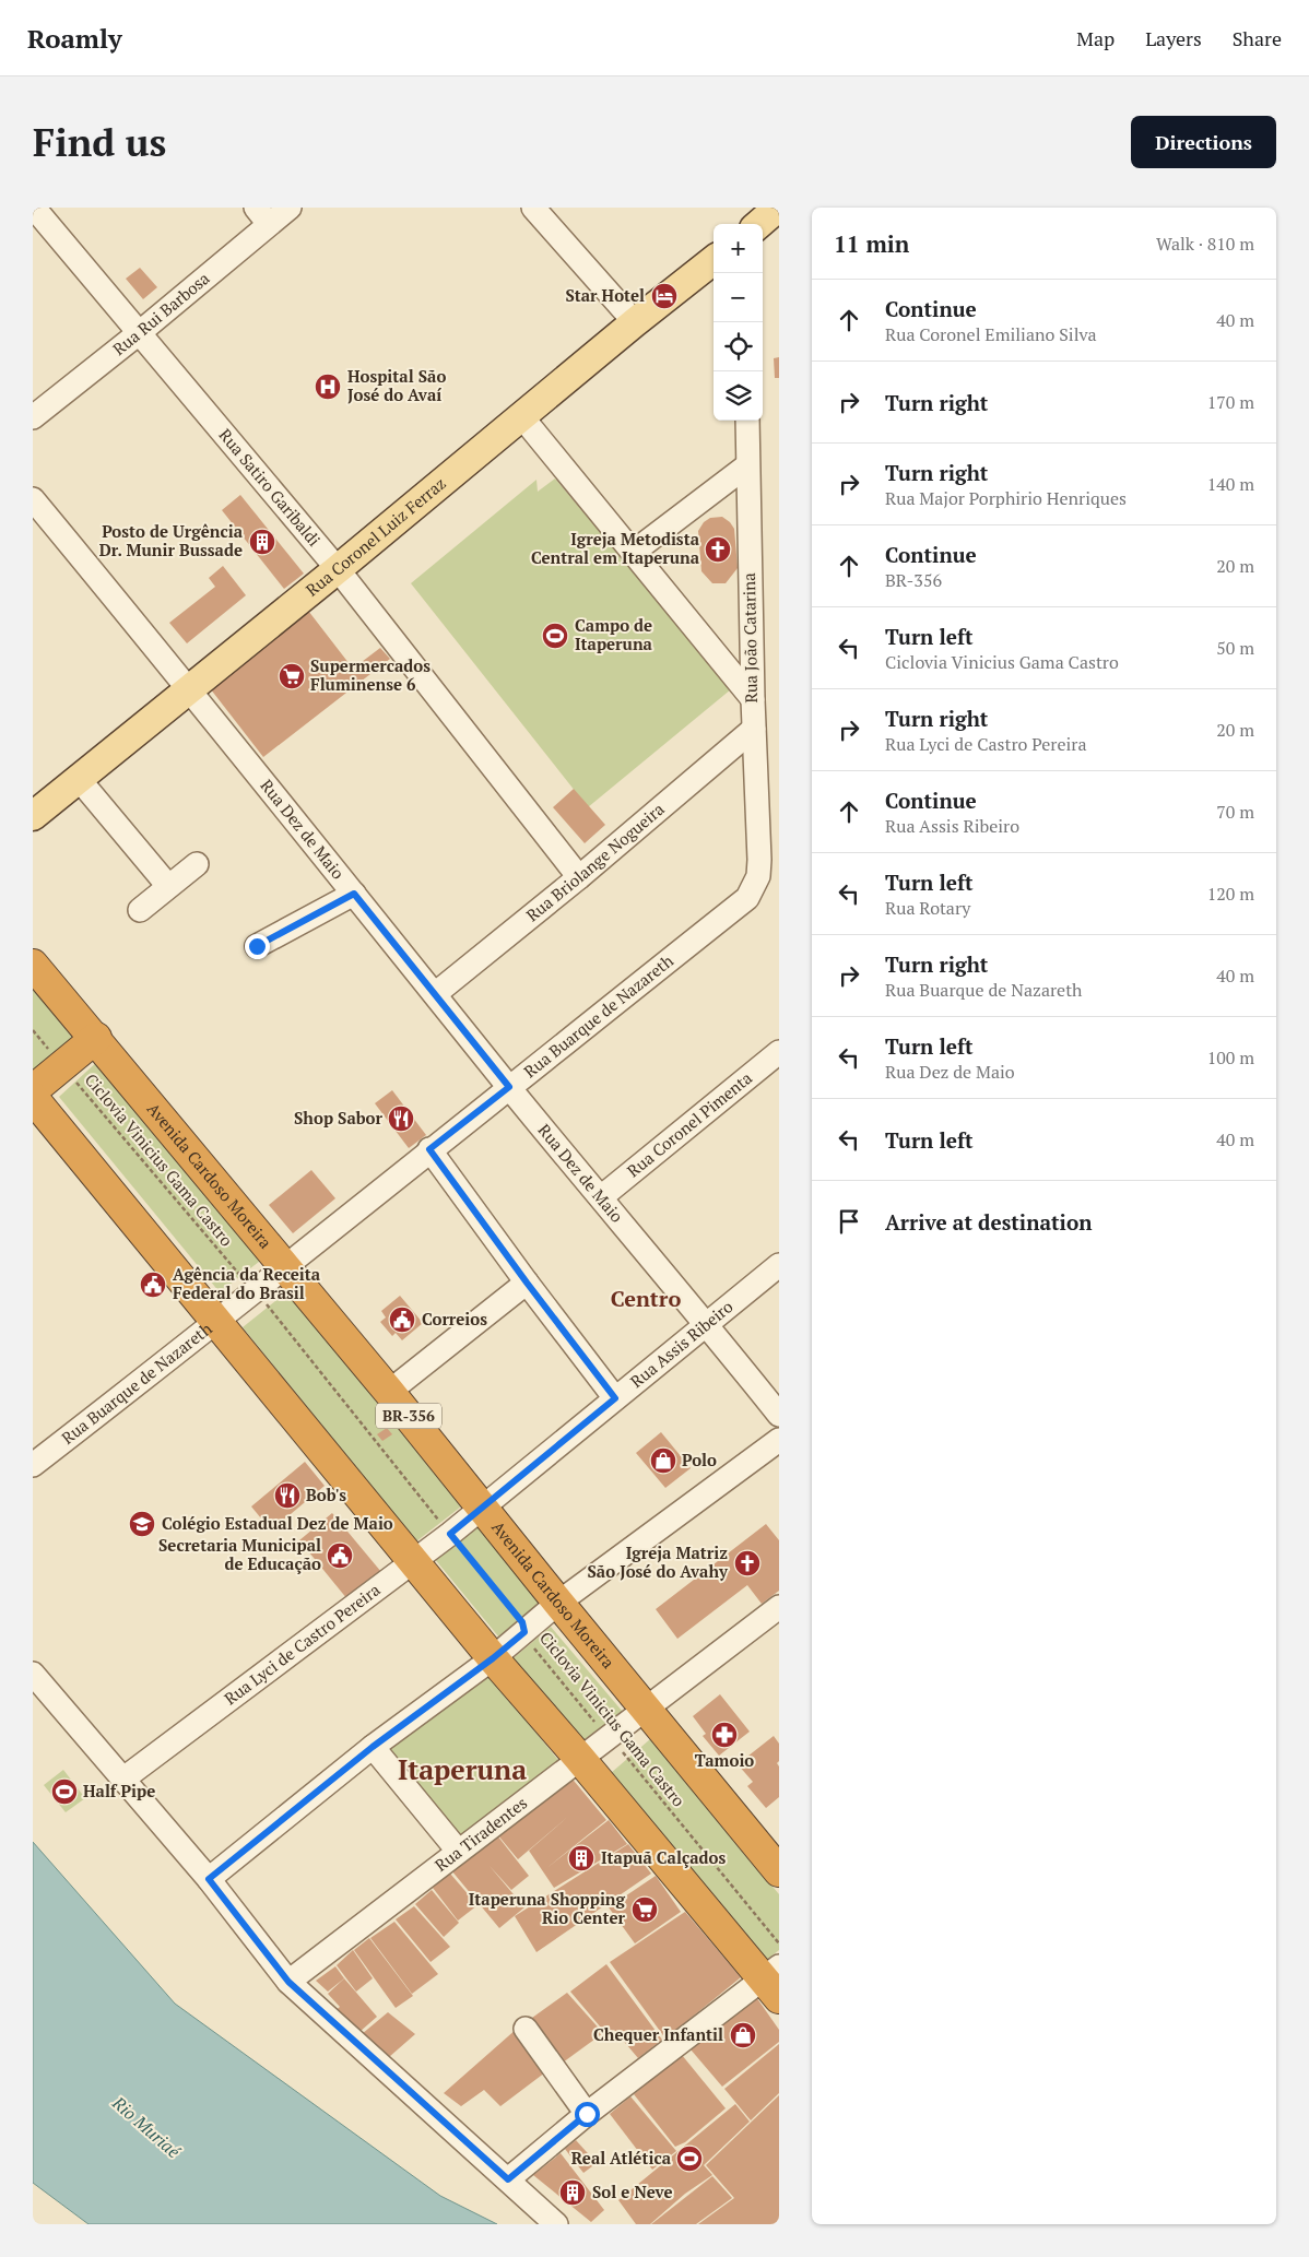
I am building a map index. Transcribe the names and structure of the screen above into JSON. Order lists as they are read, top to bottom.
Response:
{
  "streets": {
    "highway": ["Avenida Cardoso Moreira", "BR-356"],
    "main road": ["Rua Coronel Luiz Ferraz"],
    "street": [
      "Rua Rui Barbosa",
      "Rua Satiro Garibaldi",
      "Rua João Catarina",
      "Rua Dez de Maio",
      "Rua Briolange Nogueira",
      "Rua Buarque de Nazareth",
      "Rua Coronel Pimenta",
      "Rua Assis Ribeiro",
      "Rua Lyci de Castro Pereira",
      "Rua Tiradentes"
    ],
    "path": ["Ciclovia Vinicius Gama Castro"]
  },
  "crossings": [
    ["Rua Rui Barbosa", "Rua Satiro Garibaldi"],
    ["Rua Satiro Garibaldi", "Rua Coronel Luiz Ferraz"],
    ["Rua Satiro Garibaldi", "Rua Briolange Nogueira"],
    ["Rua Coronel Luiz Ferraz", "Rua Dez de Maio"],
    ["Rua João Catarina", "Rua Briolange Nogueira"],
    ["Rua João Catarina", "Rua Buarque de Nazareth"],
    ["Rua Dez de Maio", "Rua Briolange Nogueira"],
    ["Rua Dez de Maio", "Rua Buarque de Nazareth"],
    ["Rua Dez de Maio", "Rua Coronel Pimenta"],
    ["Rua Dez de Maio", "Rua Assis Ribeiro"],
    ["Rua Buarque de Nazareth", "Ciclovia Vinicius Gama Castro"],
    ["Rua Buarque de Nazareth", "Avenida Cardoso Moreira"],
    ["Ciclovia Vinicius Gama Castro", "Rua Lyci de Castro Pereira"],
    ["Ciclovia Vinicius Gama Castro", "Rua Tiradentes"],
    ["Avenida Cardoso Moreira", "Rua Assis Ribeiro"],
    ["Avenida Cardoso Moreira", "Rua Lyci de Castro Pereira"],
    ["Avenida Cardoso Moreira", "Rua Tiradentes"],
    ["Rua Assis Ribeiro", "Rua Lyci de Castro Pereira"]
  ],
  "districts": ["Centro", "Itaperuna"],
  "water": ["Rio Muriaé"],
  "places": {
    "hotel": ["Star Hotel"],
    "hospital": ["Hospital São José do Avaí"],
    "building": ["Posto de Urgência Dr. Munir Bussade", "Itapuã Calçados", "Sol e Neve"],
    "church": ["Igreja Metodista Central em Itaperuna", "Igreja Matriz São José do Avahy"],
    "sports": ["Campo de Itaperuna", "Half Pipe", "Real Atlética"],
    "supermarket": ["Supermercados Fluminense 6", "Itaperuna Shopping Rio Center"],
    "restaurant": ["Shop Sabor", "Bob's"],
    "public building": ["Agência da Receita Federal do Brasil", "Correios", "Secretaria Municipal de Educação"],
    "shop": ["Polo", "Chequer Infantil"],
    "school or university": ["Colégio Estadual Dez de Maio"],
    "pharmacy": ["Tamoio"]
  },
  "page": {
    "header": "Roamly",
    "nav": ["Map", "Layers", "Share"],
    "buttons": "Directions",
    "title": "Find us",
    "heading": ["11 min", "Walk · 810 m"],
    "map_buttons": ["+", "−"],
    "list": [
      ["Continue", "Rua Coronel Emiliano Silva", "40 m"],
      ["Turn right", "170 m"],
      ["Turn right", "Rua Major Porphirio Henriques", "140 m"],
      ["Continue", "BR-356", "20 m"],
      ["Turn left", "Ciclovia Vinicius Gama Castro", "50 m"],
      ["Turn right", "Rua Lyci de Castro Pereira", "20 m"],
      ["Continue", "Rua Assis Ribeiro", "70 m"],
      ["Turn left", "Rua Rotary", "120 m"],
      ["Turn right", "Rua Buarque de Nazareth", "40 m"],
      ["Turn left", "Rua Dez de Maio", "100 m"],
      ["Turn left", "40 m"],
      "Arrive at destination"
    ]
  }
}
